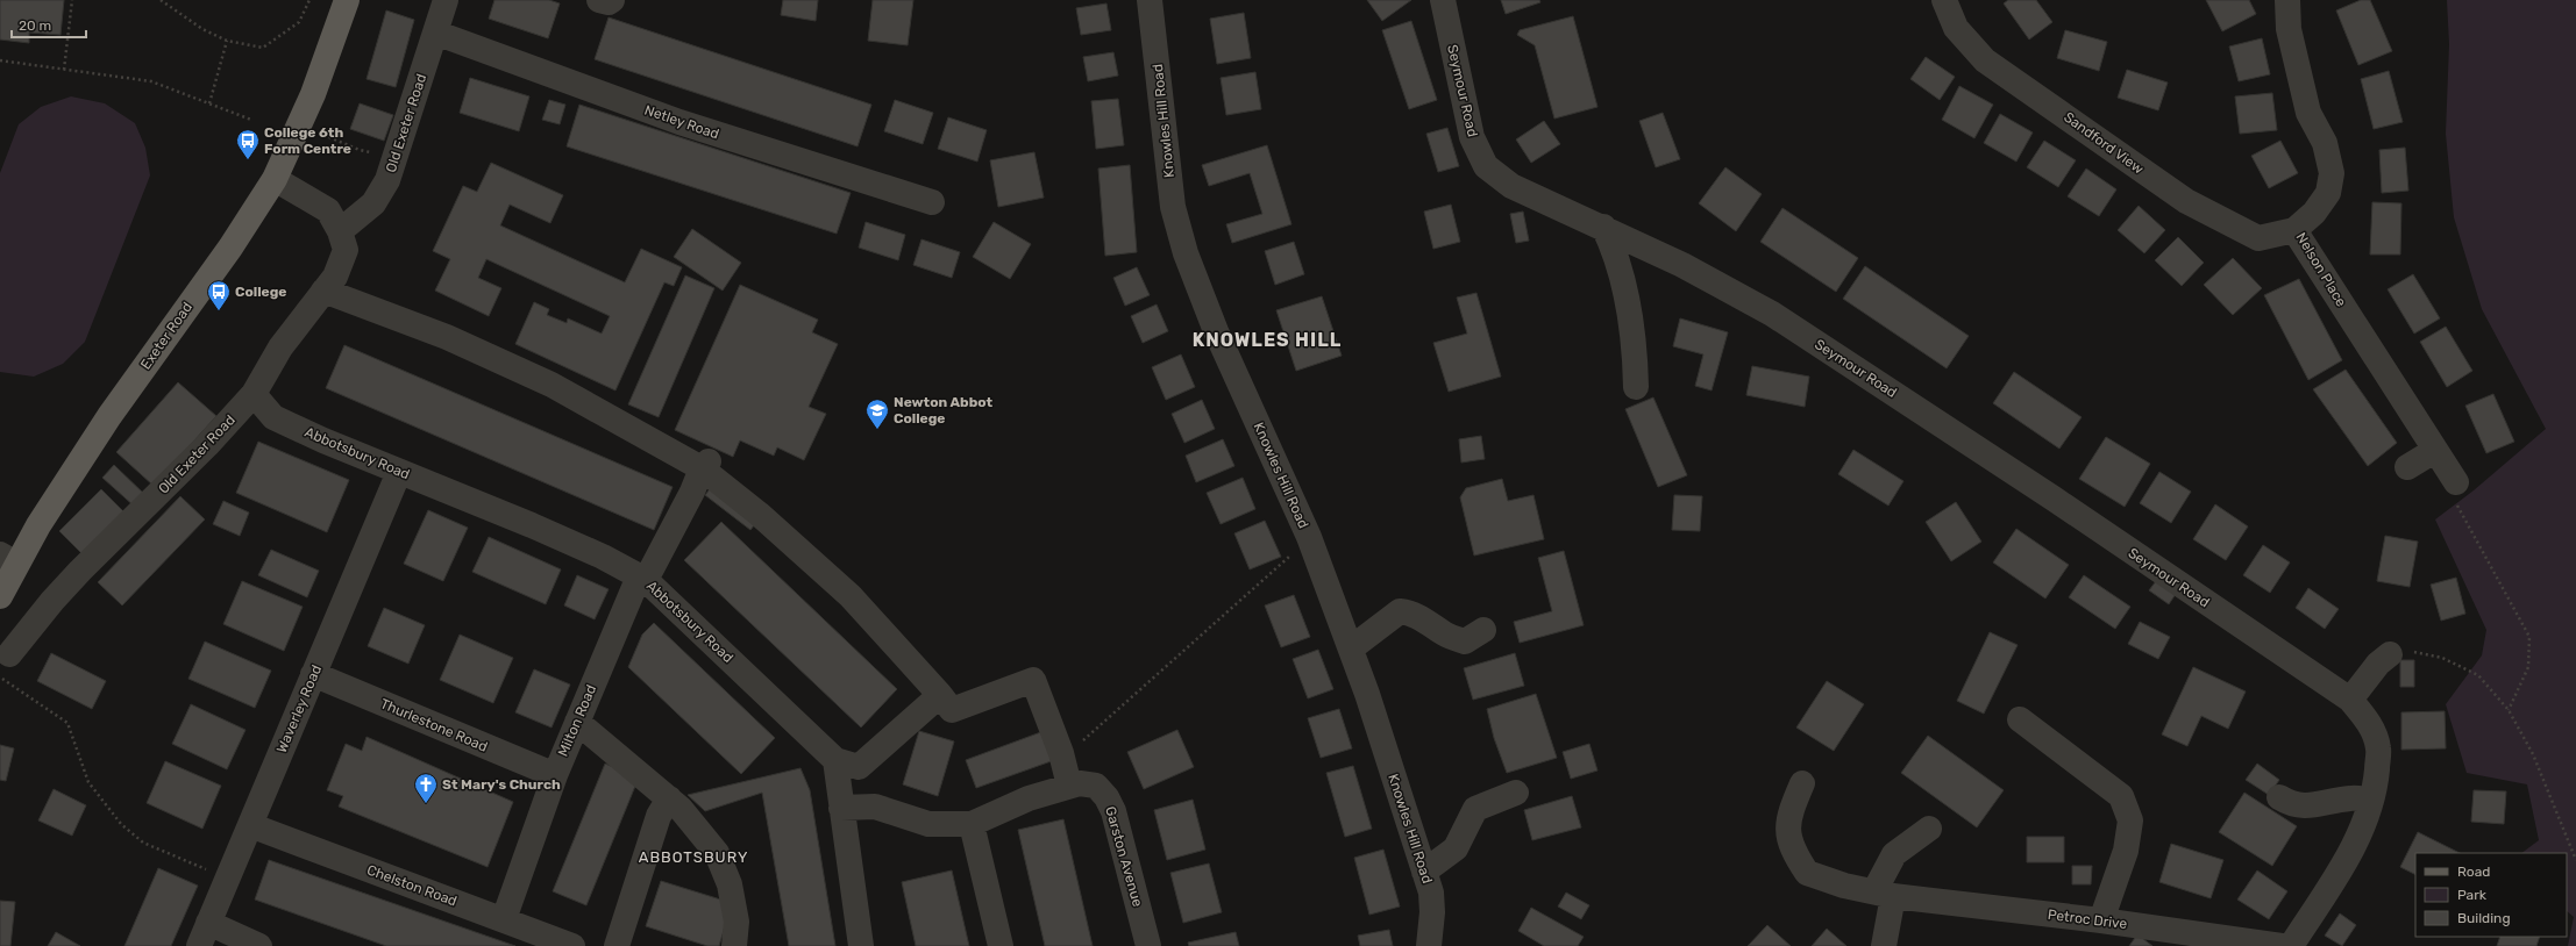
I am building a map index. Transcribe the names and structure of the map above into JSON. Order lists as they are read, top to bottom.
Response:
{
  "streets": {
    "main road": ["Exeter Road"],
    "street": [
      "Seymour Road",
      "Knowles Hill Road",
      "Netley Road",
      "Old Exeter Road",
      "Sandford View",
      "Nelson Place",
      "Abbotsbury Road",
      "Waverley Road",
      "Milton Road",
      "Thurlestone Road",
      "Garston Avenue",
      "Chelston Road",
      "Petroc Drive"
    ]
  },
  "crossings": [
    ["Netley Road", "Old Exeter Road"],
    ["Old Exeter Road", "Exeter Road"],
    ["Old Exeter Road", "Abbotsbury Road"],
    ["Sandford View", "Nelson Place"],
    ["Abbotsbury Road", "Waverley Road"],
    ["Abbotsbury Road", "Milton Road"],
    ["Waverley Road", "Thurlestone Road"],
    ["Waverley Road", "Chelston Road"],
    ["Milton Road", "Thurlestone Road"],
    ["Milton Road", "Chelston Road"]
  ],
  "districts": ["KNOWLES HILL", "ABBOTSBURY"],
  "places": {
    "bus stop": ["College 6th Form Centre", "College"],
    "school or university": ["Newton Abbot College"],
    "church": ["St Mary's Church"]
  },
  "legend": ["Road", "Park", "Building"],
  "scale_bar": "20 m"
}
